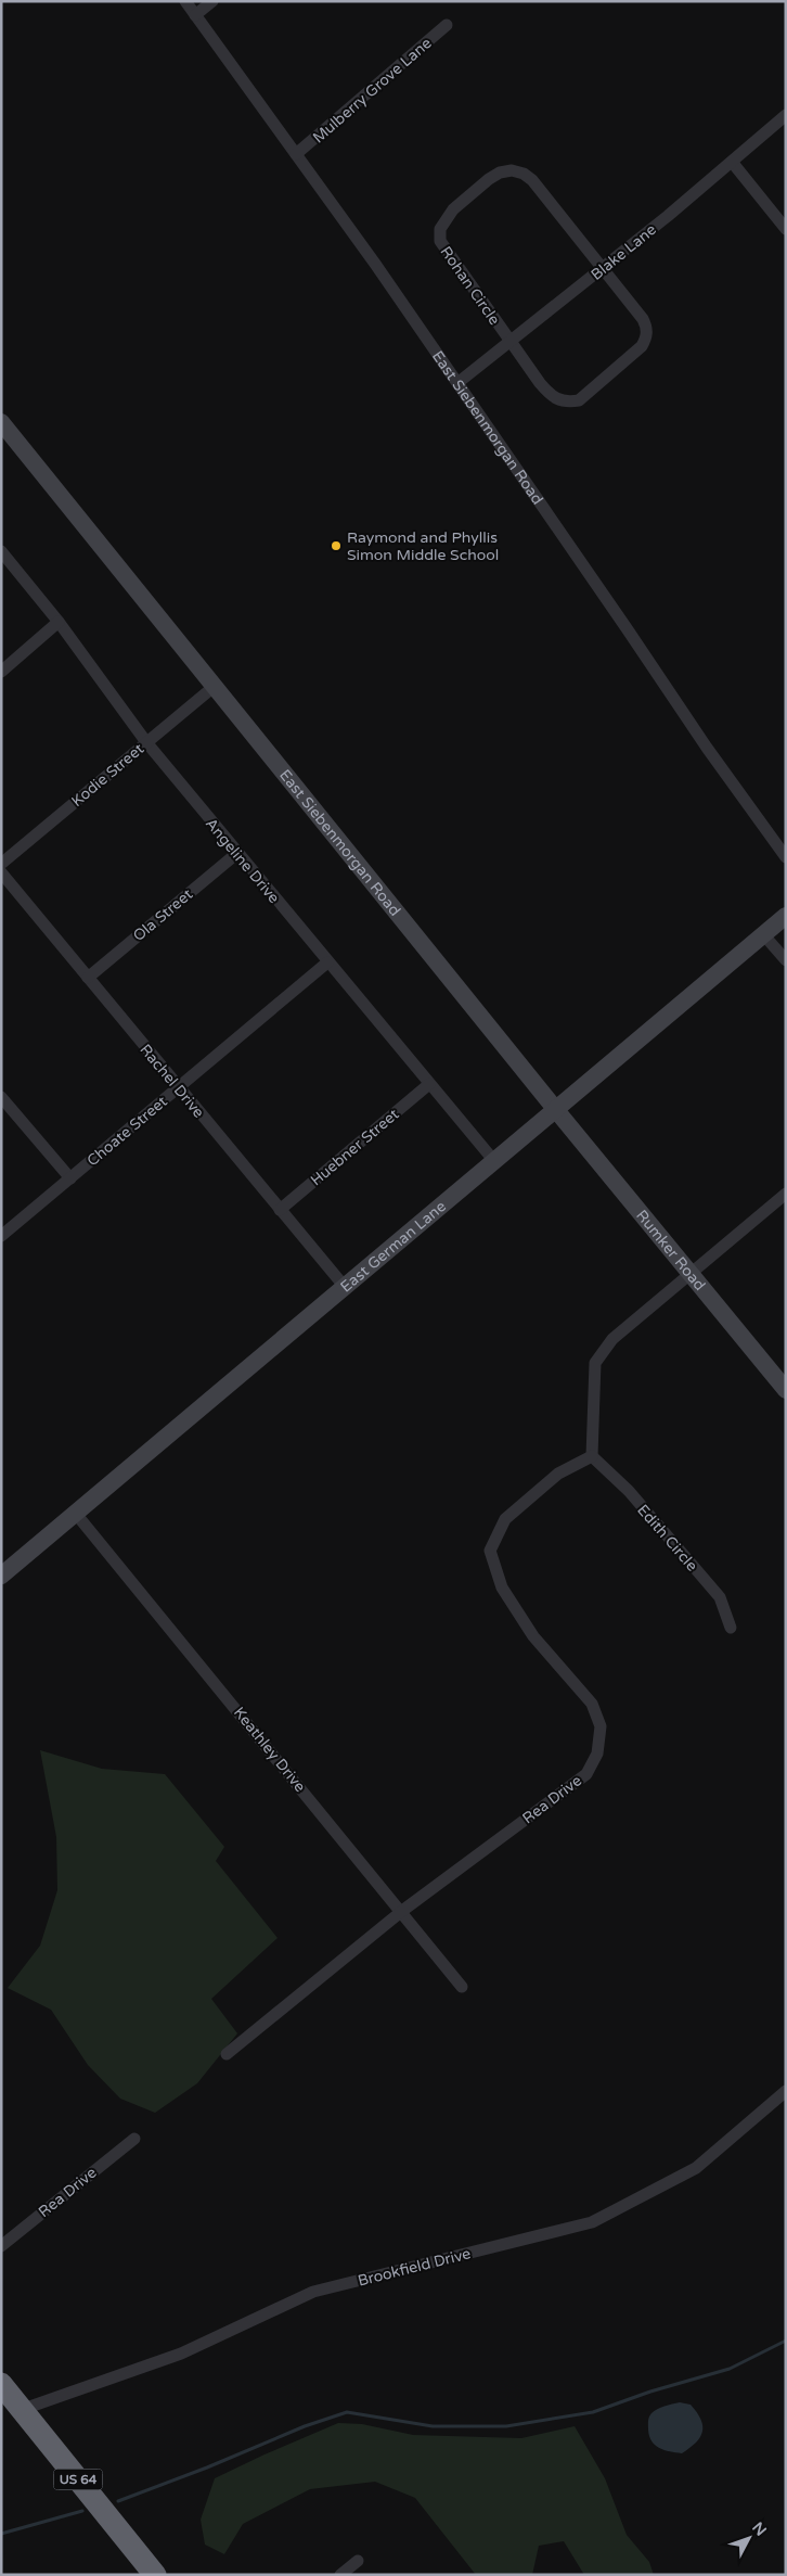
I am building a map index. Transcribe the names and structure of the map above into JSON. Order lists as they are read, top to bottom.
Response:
{
  "streets": {
    "highway": ["US 64"],
    "street": [
      "Mulberry Grove Lane",
      "Blake Lane",
      "Rohan Circle",
      "East Siebenmorgan Road",
      "Kodie Street",
      "Angeline Drive",
      "Ola Street",
      "Rachel Drive",
      "Choate Street",
      "Huebner Street",
      "East German Lane",
      "Rumker Road",
      "Edith Circle",
      "Keathley Drive",
      "Rea Drive",
      "Brookfield Drive"
    ]
  },
  "crossings": [
    ["Mulberry Grove Lane", "East Siebenmorgan Road"],
    ["Blake Lane", "Rohan Circle"],
    ["Blake Lane", "East Siebenmorgan Road"],
    ["East Siebenmorgan Road", "Kodie Street"],
    ["East Siebenmorgan Road", "East German Lane"],
    ["East Siebenmorgan Road", "Rumker Road"],
    ["Kodie Street", "Angeline Drive"],
    ["Angeline Drive", "Ola Street"],
    ["Angeline Drive", "Choate Street"],
    ["Angeline Drive", "Huebner Street"],
    ["Angeline Drive", "East German Lane"],
    ["Ola Street", "Rachel Drive"],
    ["Rachel Drive", "Choate Street"],
    ["Rachel Drive", "Huebner Street"],
    ["Rachel Drive", "East German Lane"],
    ["East German Lane", "Rumker Road"],
    ["East German Lane", "Keathley Drive"],
    ["Edith Circle", "Rea Drive"],
    ["Keathley Drive", "Rea Drive"],
    ["Brookfield Drive", "US 64"]
  ],
  "places": ["Raymond and Phyllis Simon Middle School"],
  "north": "top right"
}
